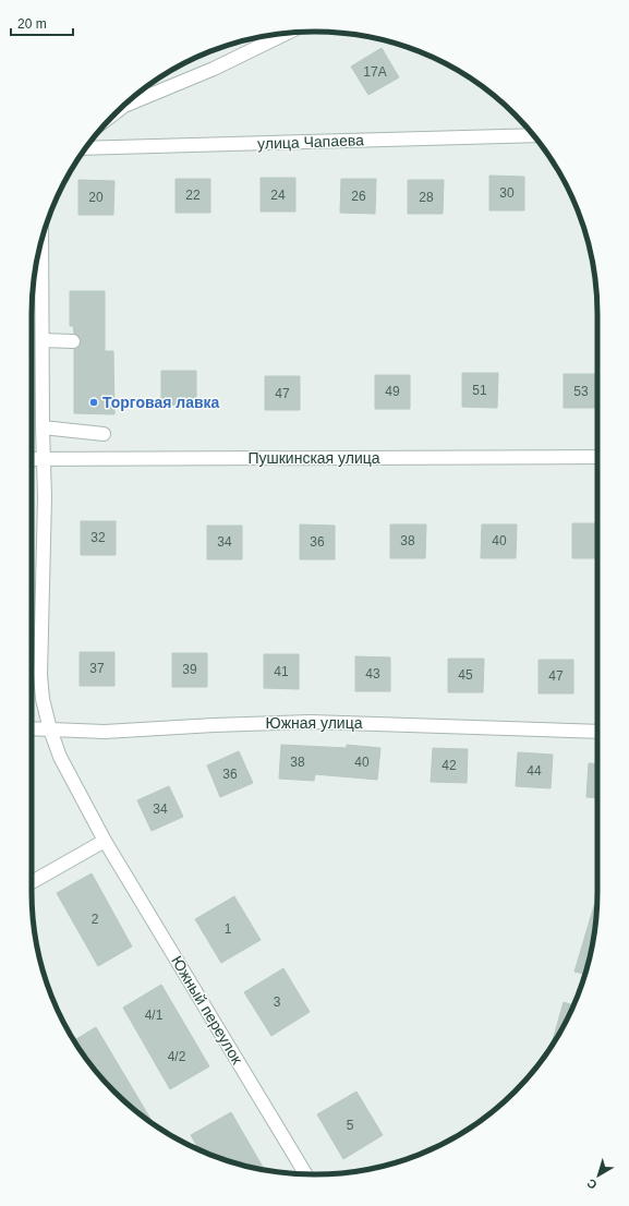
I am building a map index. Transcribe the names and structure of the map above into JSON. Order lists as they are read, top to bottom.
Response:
{
  "streets": {
    "street": [
      "улица Чапаева",
      "Пушкинская улица",
      "Южная улица",
      "Южный переулок"
    ]
  },
  "crossings": [
    ["Пушкинская улица", "Южный переулок"],
    ["Южная улица", "Южный переулок"]
  ],
  "places": ["Торговая лавка"],
  "house_numbers": [
    "17А",
    "30",
    "22",
    "24",
    "26",
    "20",
    "28",
    "51",
    "49",
    "53",
    "47",
    "32",
    "38",
    "40",
    "34",
    "36",
    "37",
    "39",
    "41",
    "43",
    "45",
    "47",
    "38",
    "40",
    "42",
    "44",
    "36",
    "34",
    "2",
    "1",
    "3",
    "4/1",
    "4/2",
    "5"
  ],
  "scale_bar": "20 m",
  "north": "bottom left"
}
